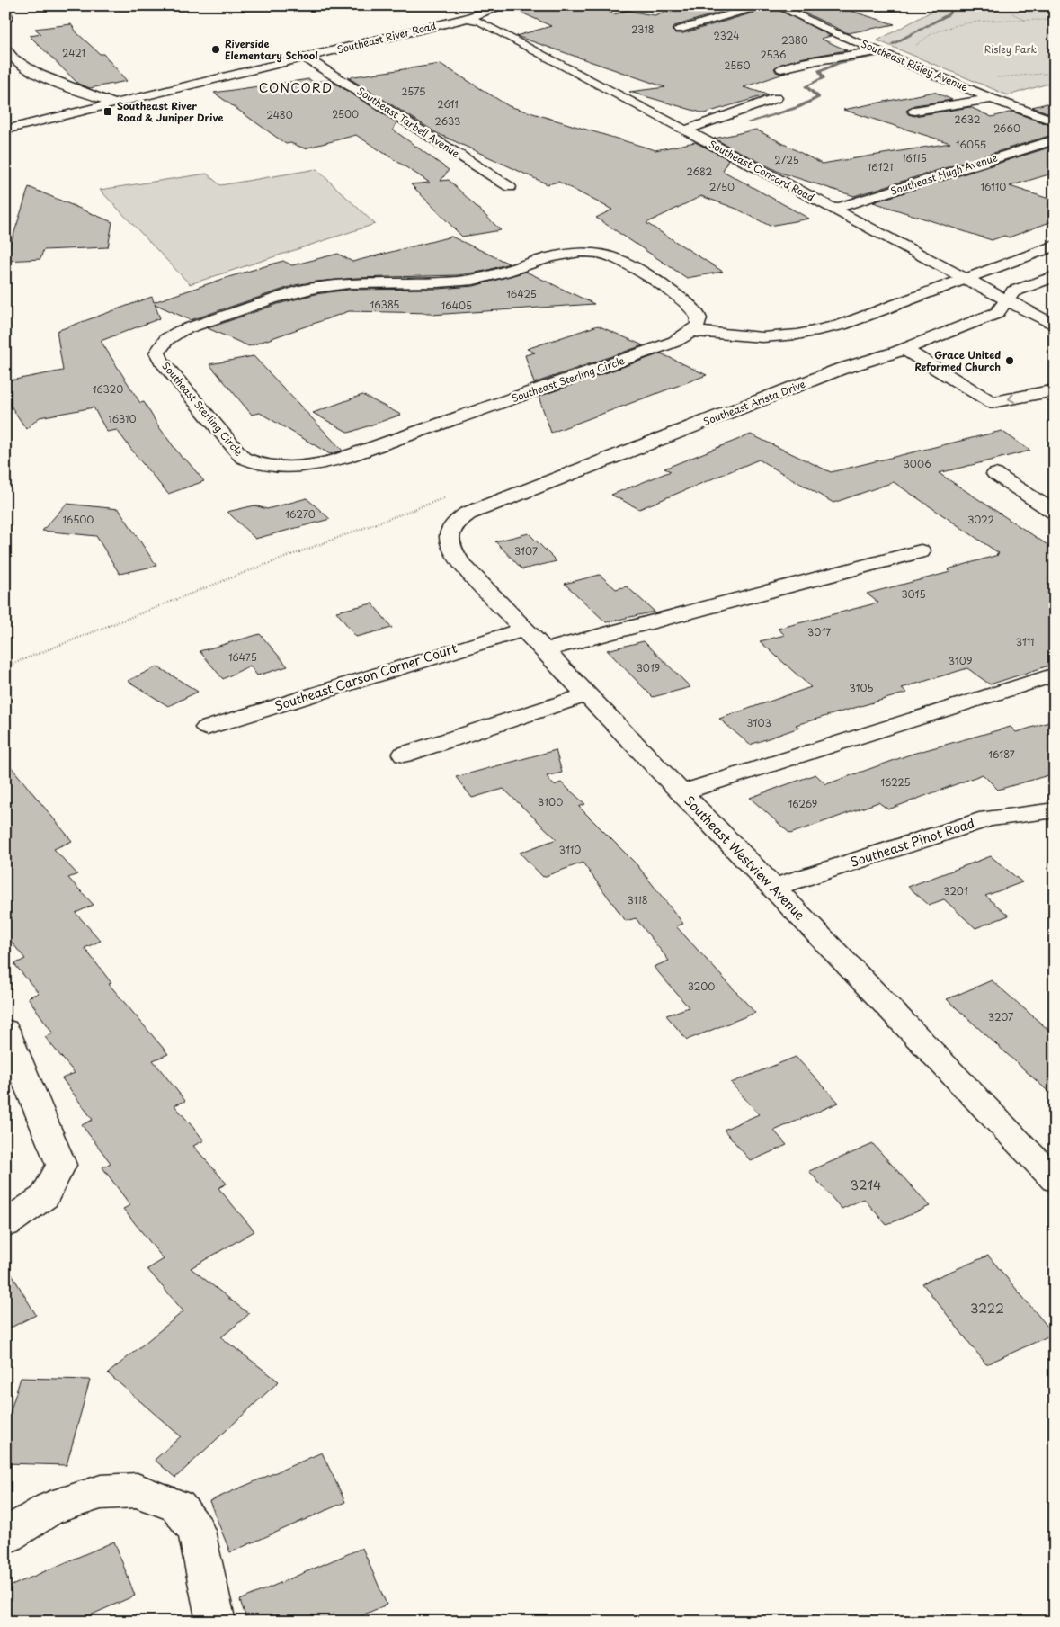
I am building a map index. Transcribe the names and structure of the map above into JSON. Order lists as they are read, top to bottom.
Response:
{
  "streets": {
    "street": [
      "Southeast River Road",
      "Southeast Risley Avenue",
      "Southeast Tarbell Avenue",
      "Southeast Concord Road",
      "Southeast Hugh Avenue",
      "Southeast Sterling Circle",
      "Southeast Arista Drive",
      "Southeast Carson Corner Court",
      "Southeast Pinot Road",
      "Southeast Westview Avenue"
    ]
  },
  "crossings": [
    ["Southeast River Road", "Southeast Tarbell Avenue"],
    ["Southeast River Road", "Southeast Concord Road"],
    ["Southeast Concord Road", "Southeast Hugh Avenue"],
    ["Southeast Concord Road", "Southeast Arista Drive"],
    ["Southeast Arista Drive", "Southeast Westview Avenue"],
    ["Southeast Carson Corner Court", "Southeast Westview Avenue"],
    ["Southeast Pinot Road", "Southeast Westview Avenue"]
  ],
  "districts": ["CONCORD"],
  "parks": ["Risley Park"],
  "places": {
    "other": ["Riverside Elementary School", "Grace United Reformed Church"],
    "transit": ["Southeast River Road & Juniper Drive"]
  },
  "house_numbers": [
    "2318",
    "2324",
    "2380",
    "2421",
    "2536",
    "2550",
    "2575",
    "2611",
    "2500",
    "2480",
    "2632",
    "2633",
    "2660",
    "16055",
    "16115",
    "2725",
    "16121",
    "2682",
    "2750",
    "16110",
    "16425",
    "16385",
    "16405",
    "16320",
    "16310",
    "3006",
    "16270",
    "16500",
    "3022",
    "3107",
    "3015",
    "3017",
    "3111",
    "16475",
    "3109",
    "3019",
    "3105",
    "3103",
    "16187",
    "16225",
    "3100",
    "16269",
    "3110",
    "3201",
    "3118",
    "3200",
    "3207",
    "3214",
    "3222"
  ]
}
